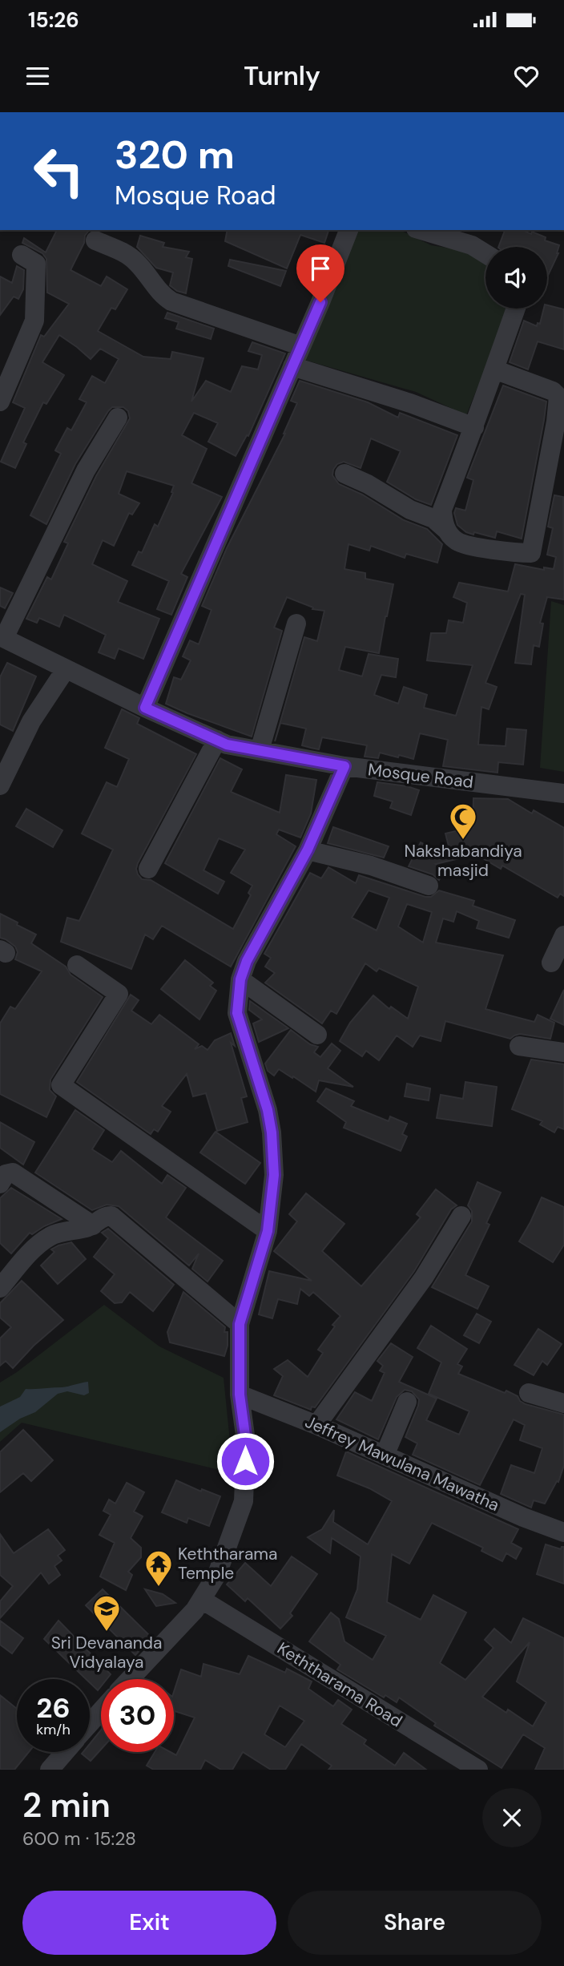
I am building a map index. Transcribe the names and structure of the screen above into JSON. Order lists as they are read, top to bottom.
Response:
{
  "streets": {
    "street": ["Mosque Road", "Jeffrey Mawulana Mawatha", "Keththarama Road"]
  },
  "places": {
    "mosque": ["Nakshabandiya masjid"],
    "temple": ["Keththarama Temple"],
    "school or university": ["Sri Devananda Vidyalaya"]
  },
  "page": {
    "status": "15:26",
    "header": "Turnly",
    "turn": ["320 m", "Mosque Road"],
    "speed": "26 km/h",
    "limit": "30",
    "heading": ["2 min", "600 m · 15:28"],
    "buttons": ["Exit", "Share"]
  }
}
